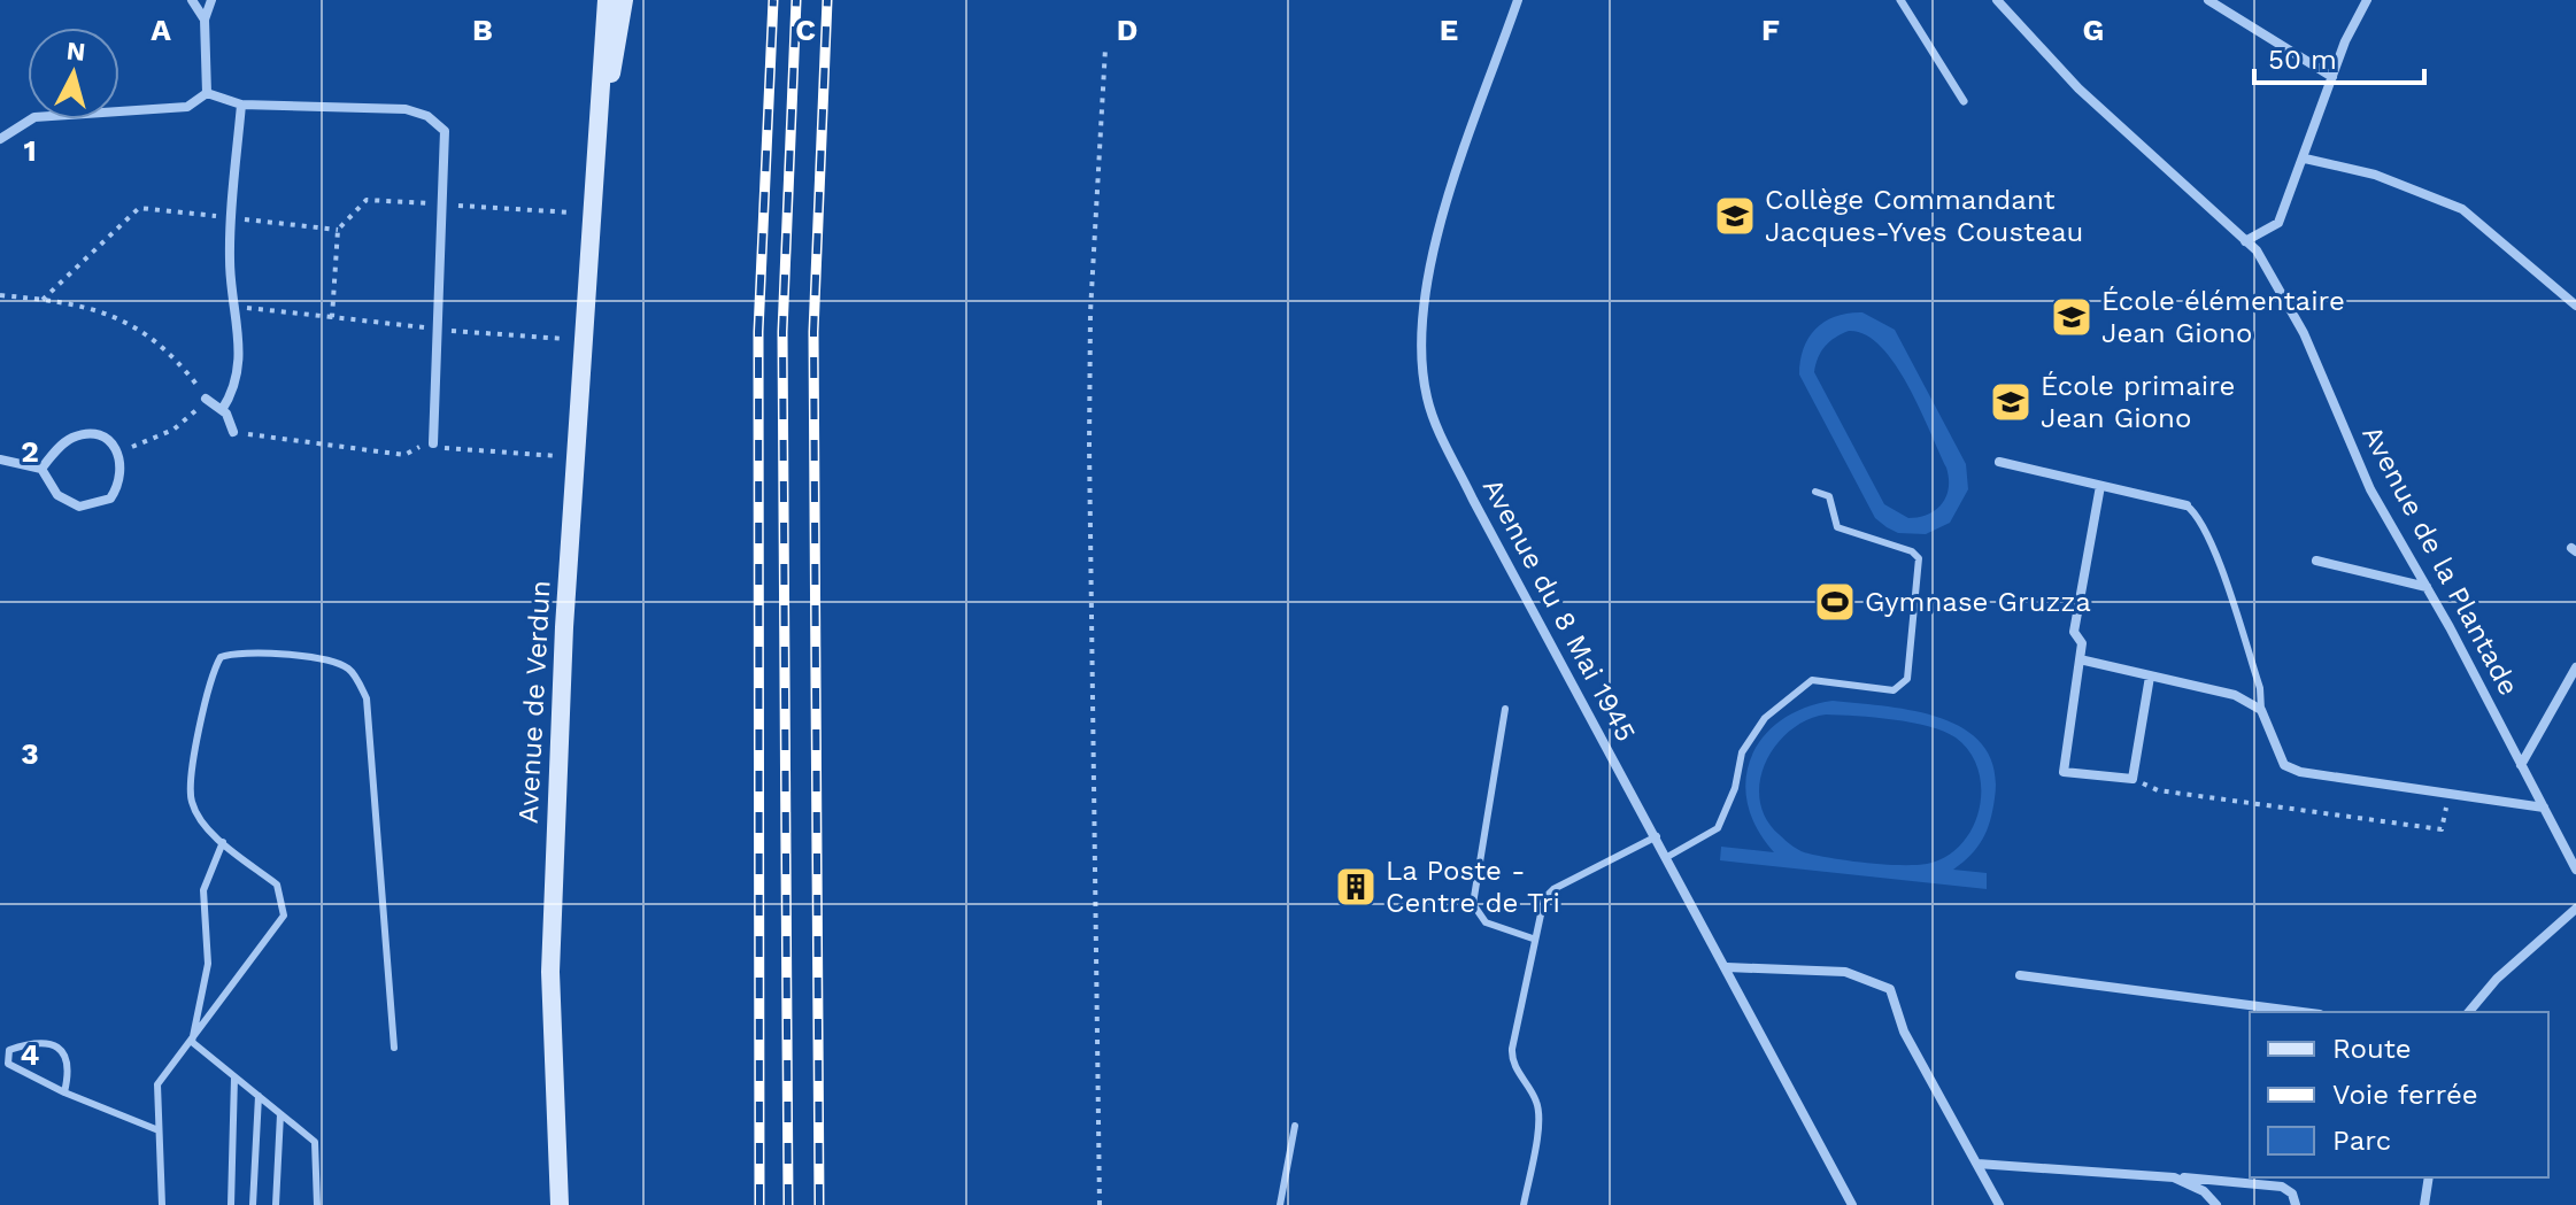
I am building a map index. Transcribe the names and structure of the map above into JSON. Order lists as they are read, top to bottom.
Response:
{
  "streets": {
    "main road": ["Avenue de Verdun"],
    "street": ["Avenue de la Plantade", "Avenue du 8 Mai 1945"]
  },
  "places": {
    "school or university": ["Collège Commandant Jacques-Yves Cousteau", "École élémentaire Jean Giono", "École primaire Jean Giono"],
    "sports": ["Gymnase Gruzza"],
    "building": ["La Poste - Centre de Tri"]
  },
  "legend": ["Route", "Voie ferrée", "Parc"],
  "scale_bar": "50 m",
  "north": "top",
  "grid": {
    "columns": [
      "A",
      "B",
      "C",
      "D",
      "E",
      "F",
      "G"
    ],
    "rows": [
      "1",
      "2",
      "3",
      "4"
    ]
  }
}
